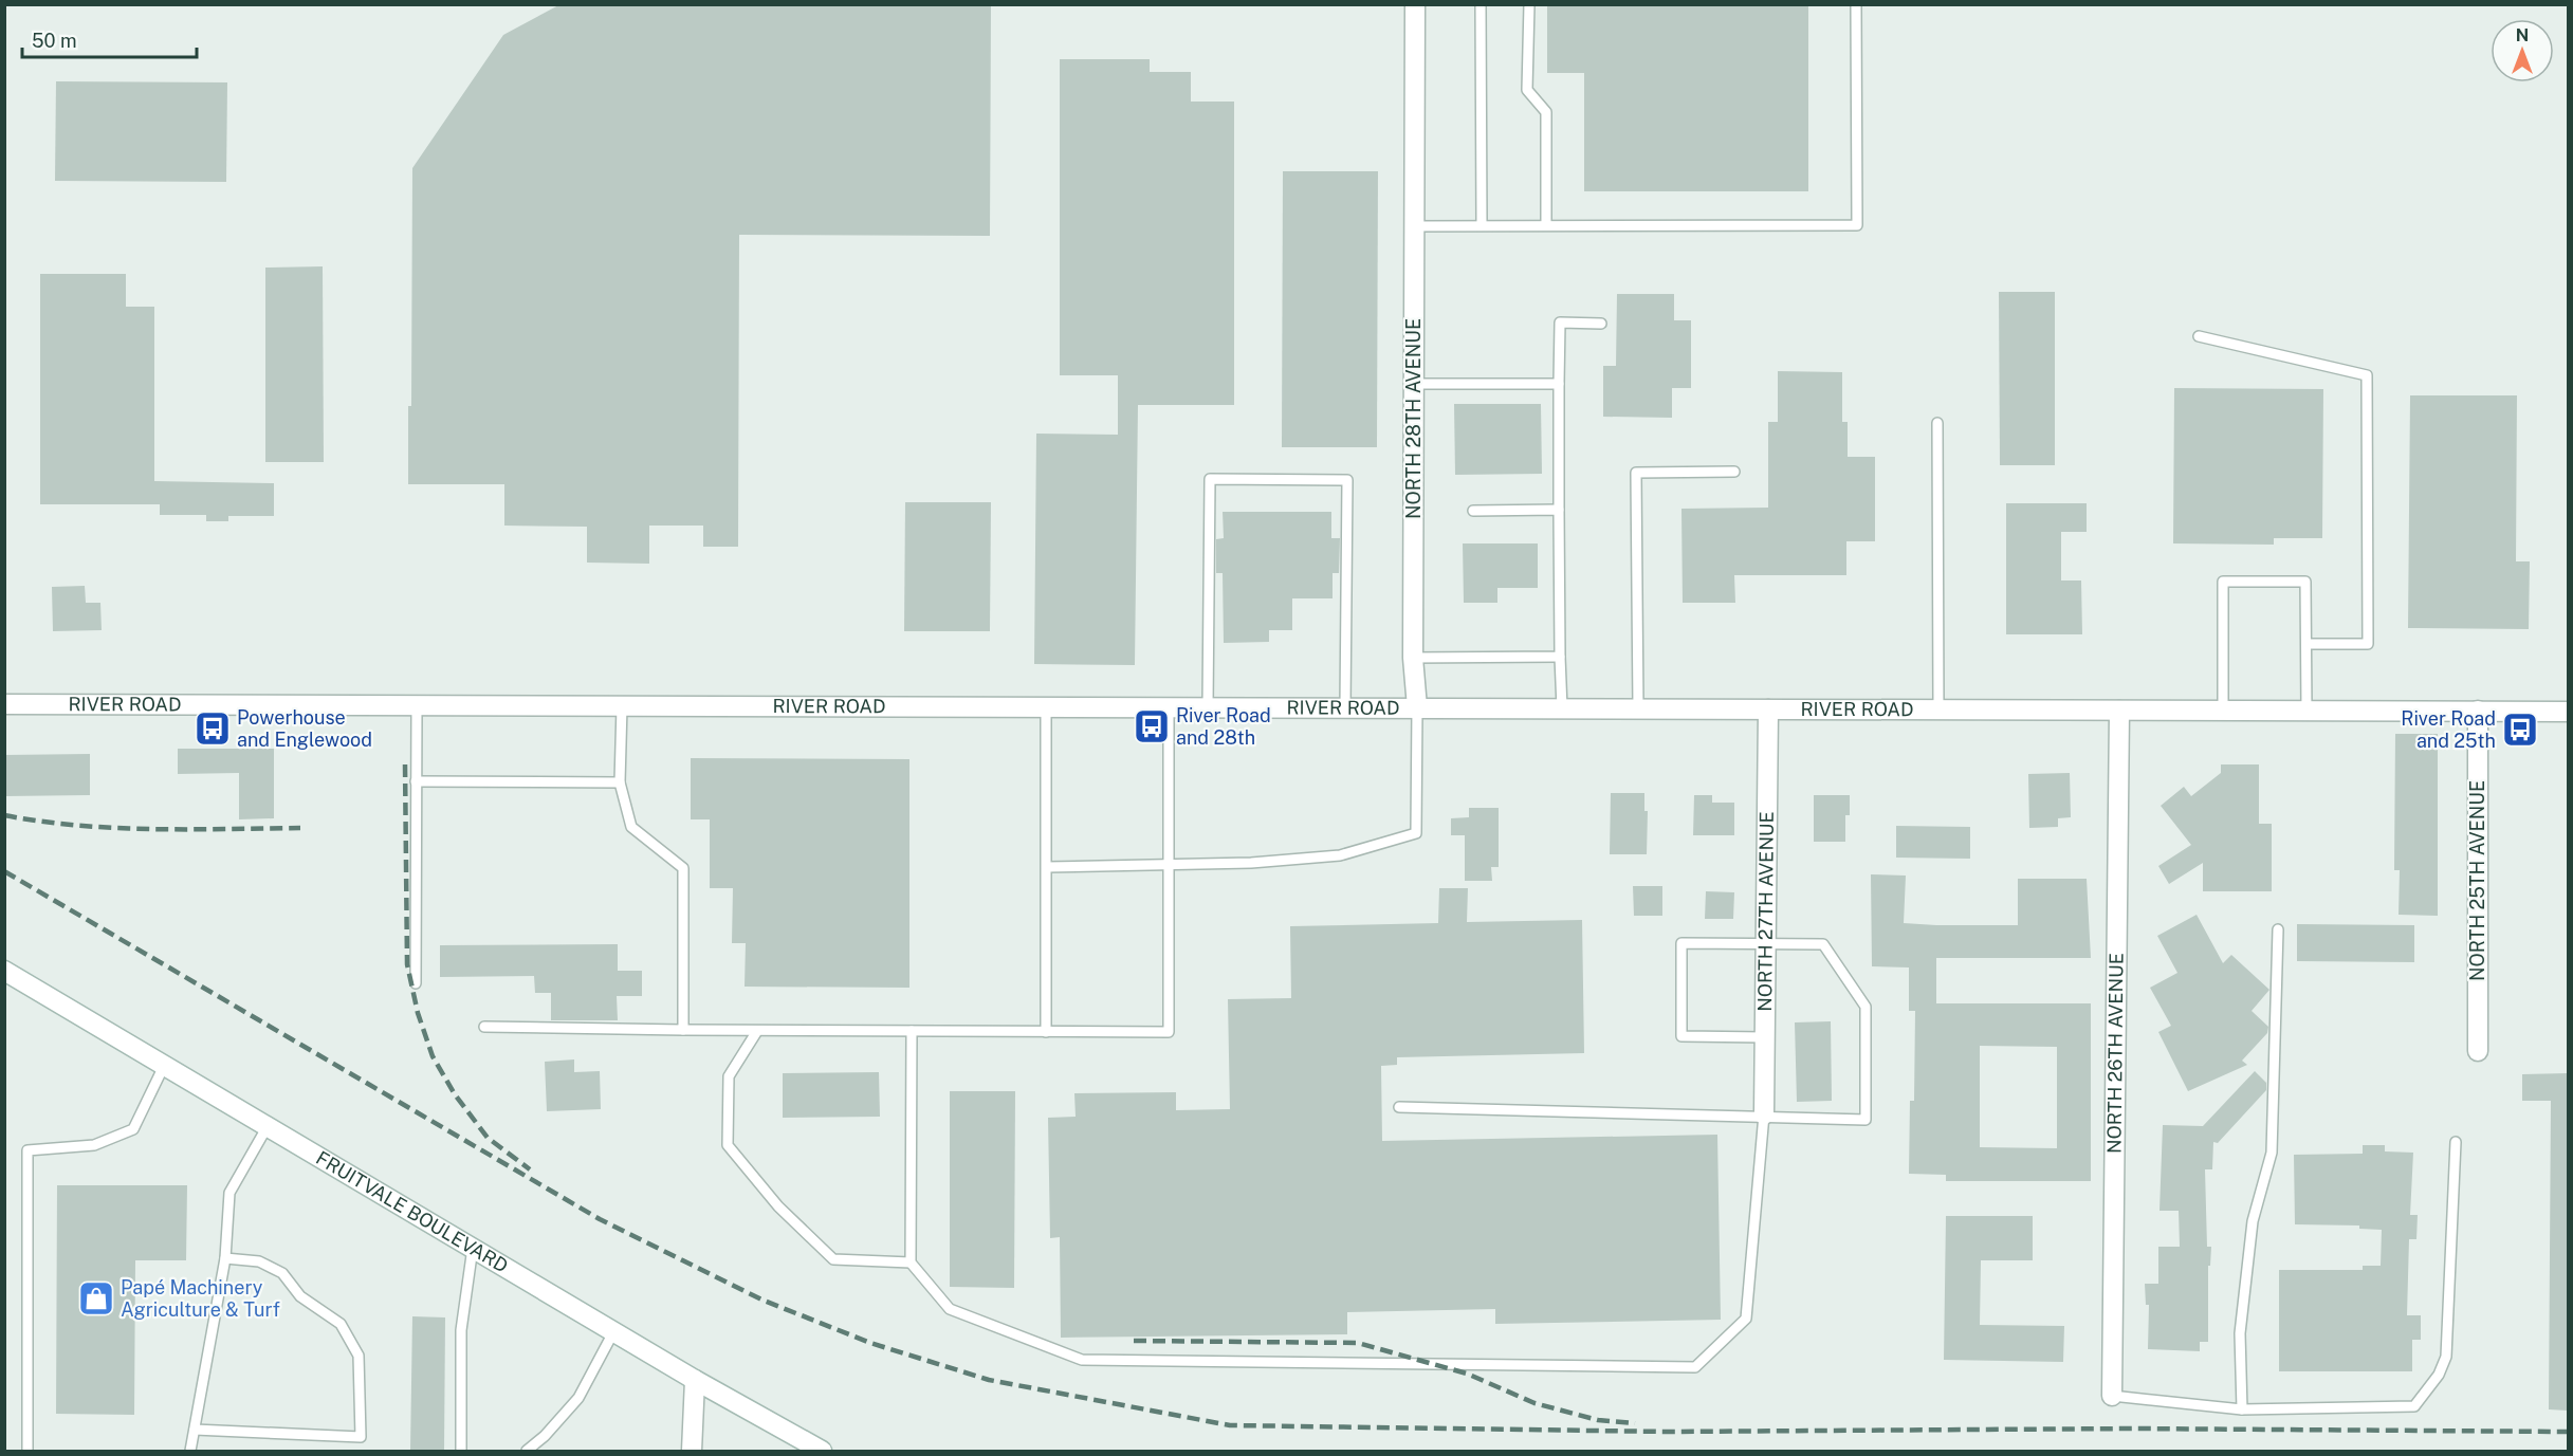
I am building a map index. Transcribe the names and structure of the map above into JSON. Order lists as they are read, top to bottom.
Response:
{
  "streets": {
    "street": [
      "NORTH 28TH AVENUE",
      "RIVER ROAD",
      "NORTH 25TH AVENUE",
      "NORTH 27TH AVENUE",
      "NORTH 26TH AVENUE",
      "FRUITVALE BOULEVARD"
    ]
  },
  "crossings": [
    ["NORTH 28TH AVENUE", "RIVER ROAD"],
    ["RIVER ROAD", "NORTH 25TH AVENUE"],
    ["RIVER ROAD", "NORTH 27TH AVENUE"],
    ["RIVER ROAD", "NORTH 26TH AVENUE"]
  ],
  "places": {
    "bus stop": ["River Road and 28th", "Powerhouse and Englewood", "River Road and 25th"],
    "shop": ["Papé Machinery Agriculture & Turf"]
  },
  "scale_bar": "50 m",
  "north": "top"
}
